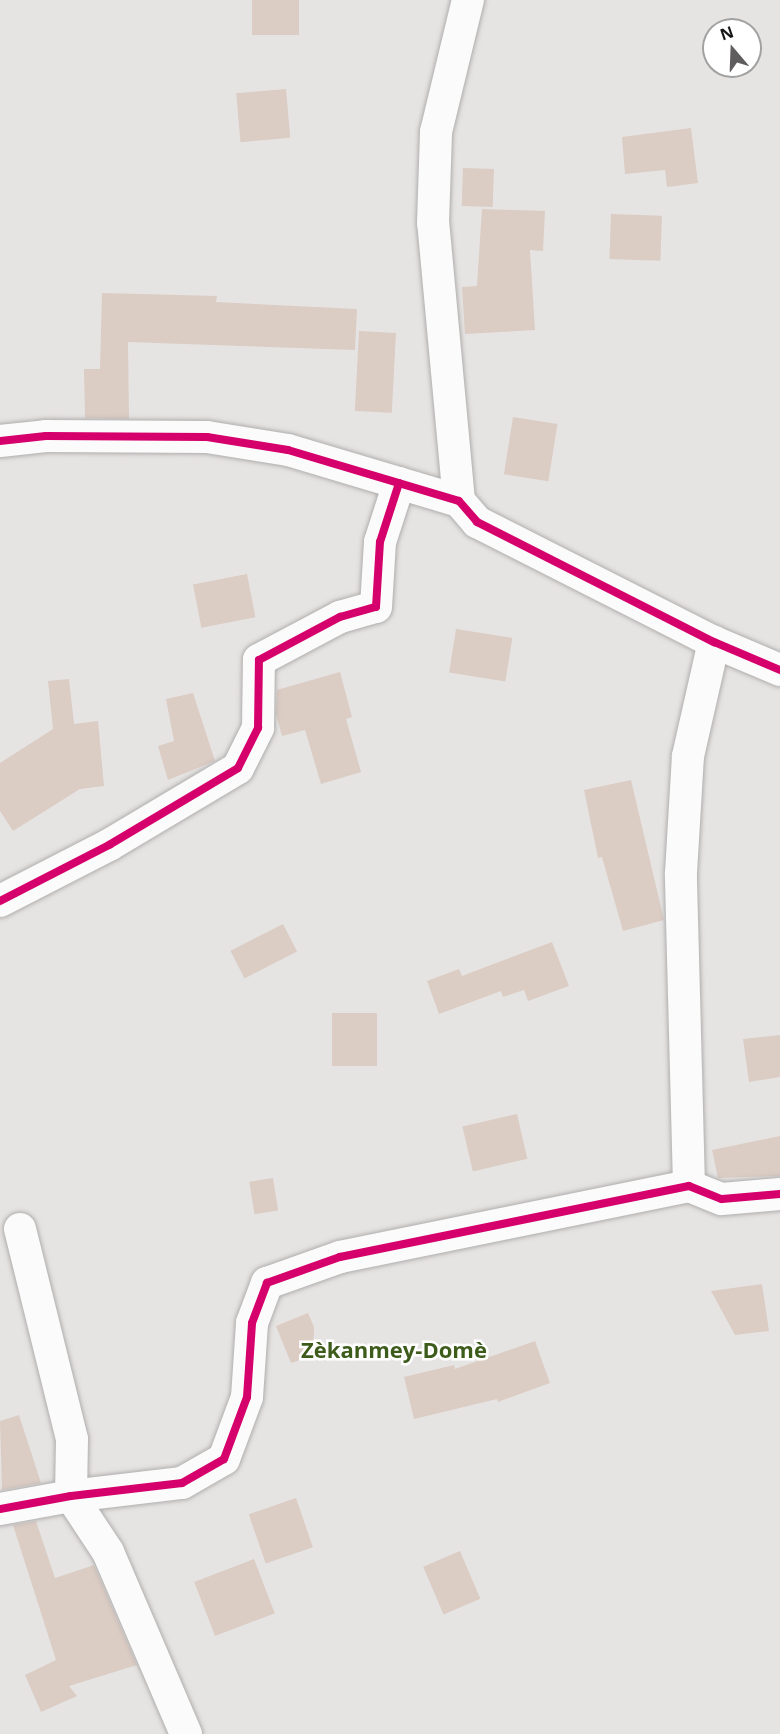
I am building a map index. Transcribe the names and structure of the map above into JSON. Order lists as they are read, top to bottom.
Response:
{
  "districts": ["Zèkanmey-Domè"],
  "north": "top"
}
